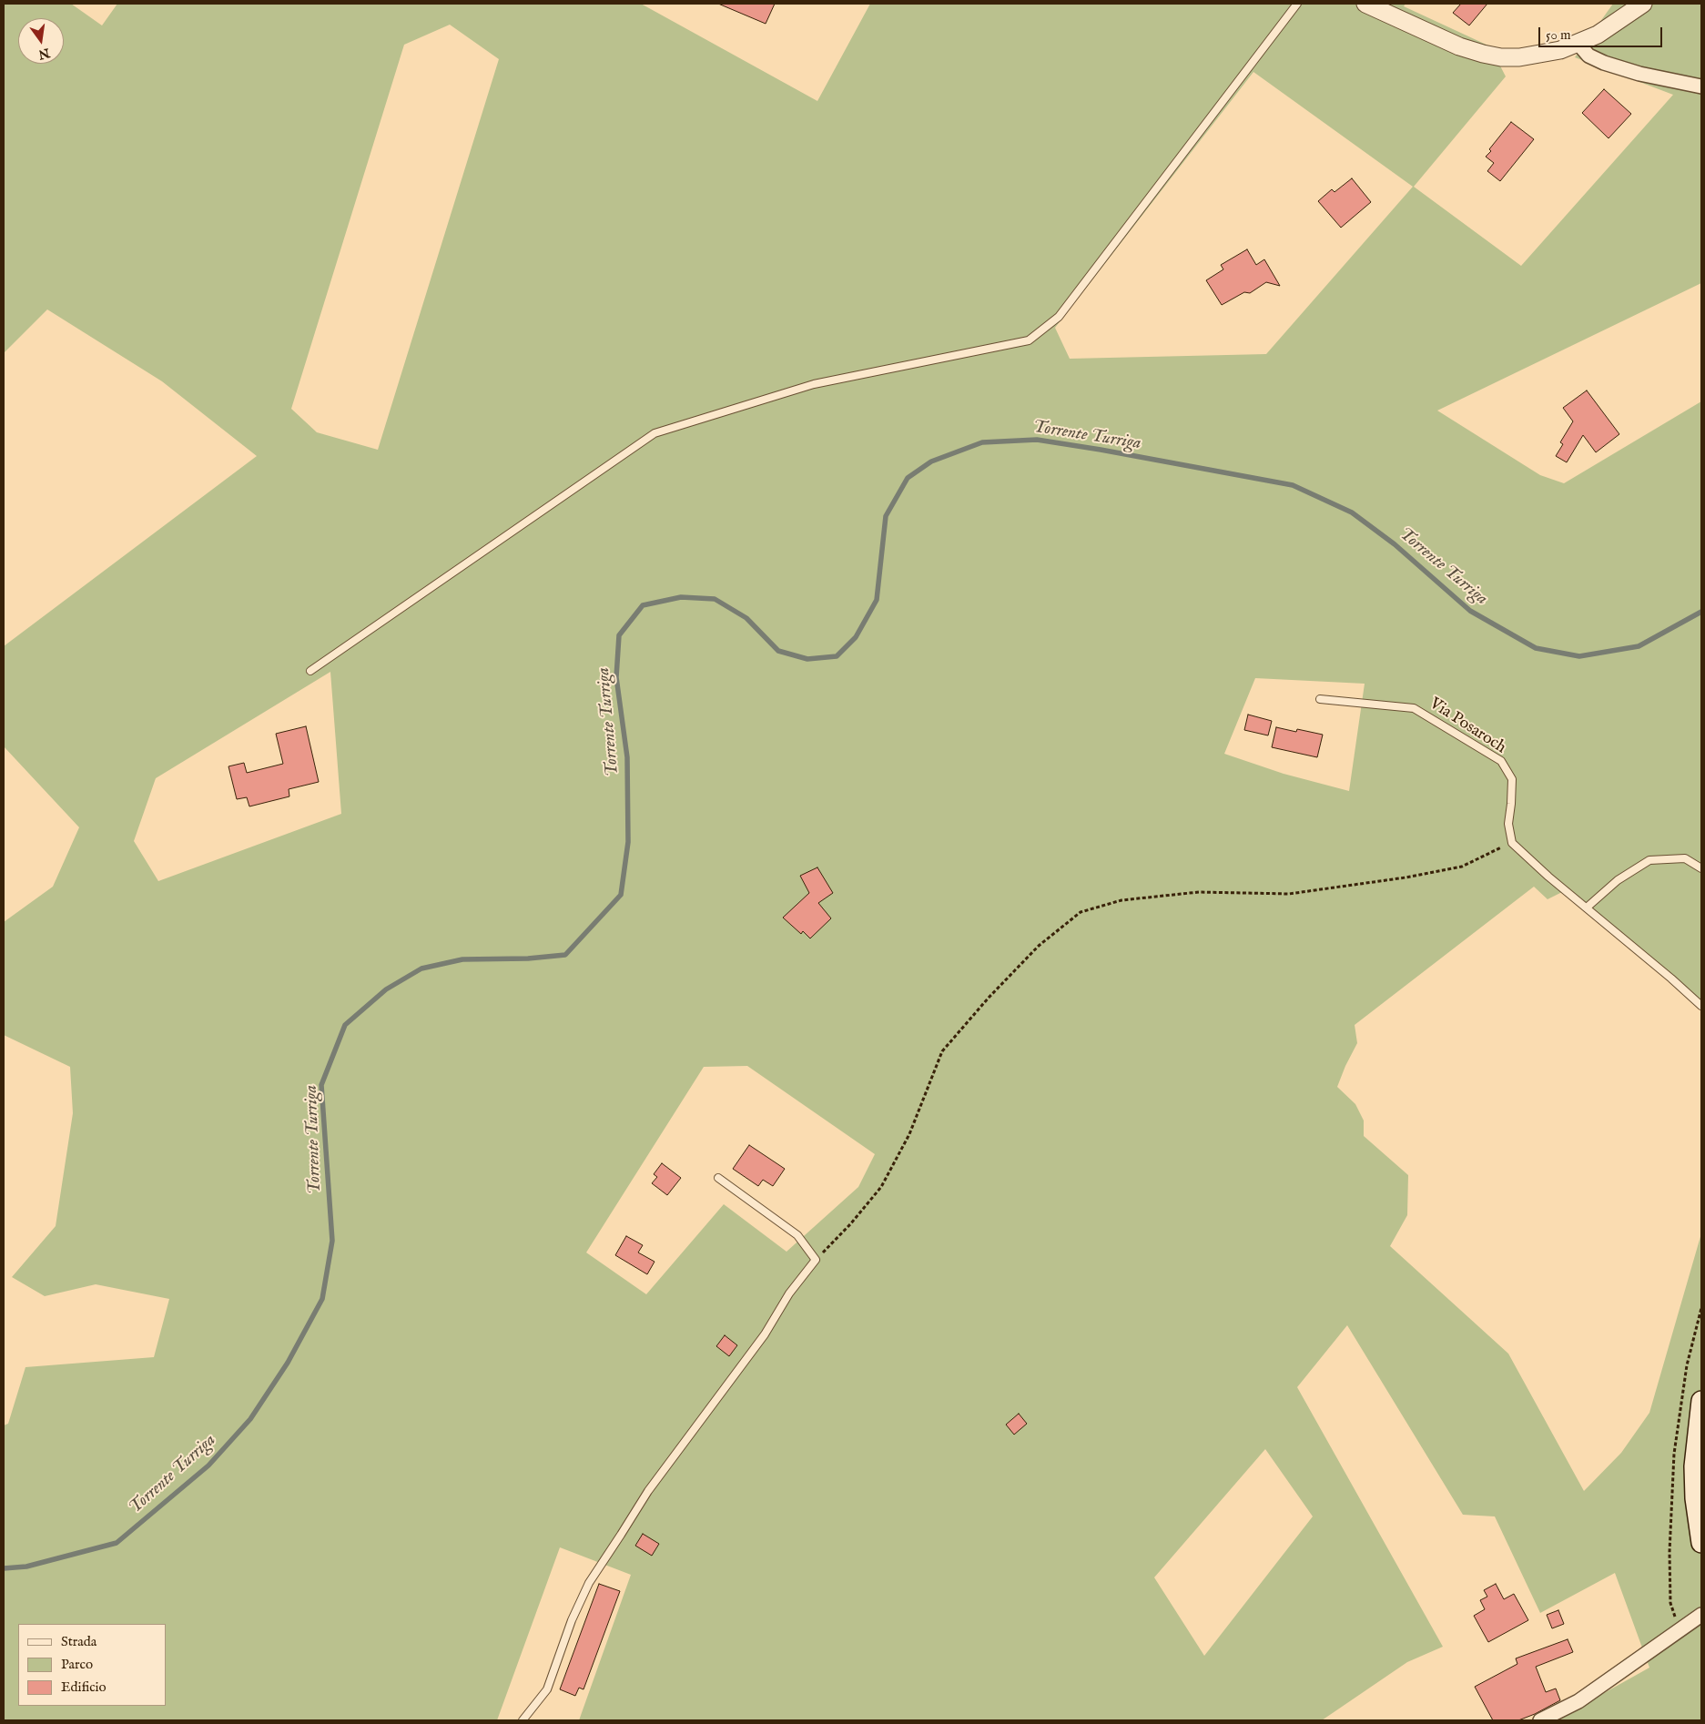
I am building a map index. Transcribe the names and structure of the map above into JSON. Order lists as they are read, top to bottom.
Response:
{
  "streets": {
    "lane": ["Via Posaroch"]
  },
  "water": ["Torrente Turriga"],
  "legend": ["Strada", "Parco", "Edificio"],
  "scale_bar": "50 m",
  "north": "bottom"
}
